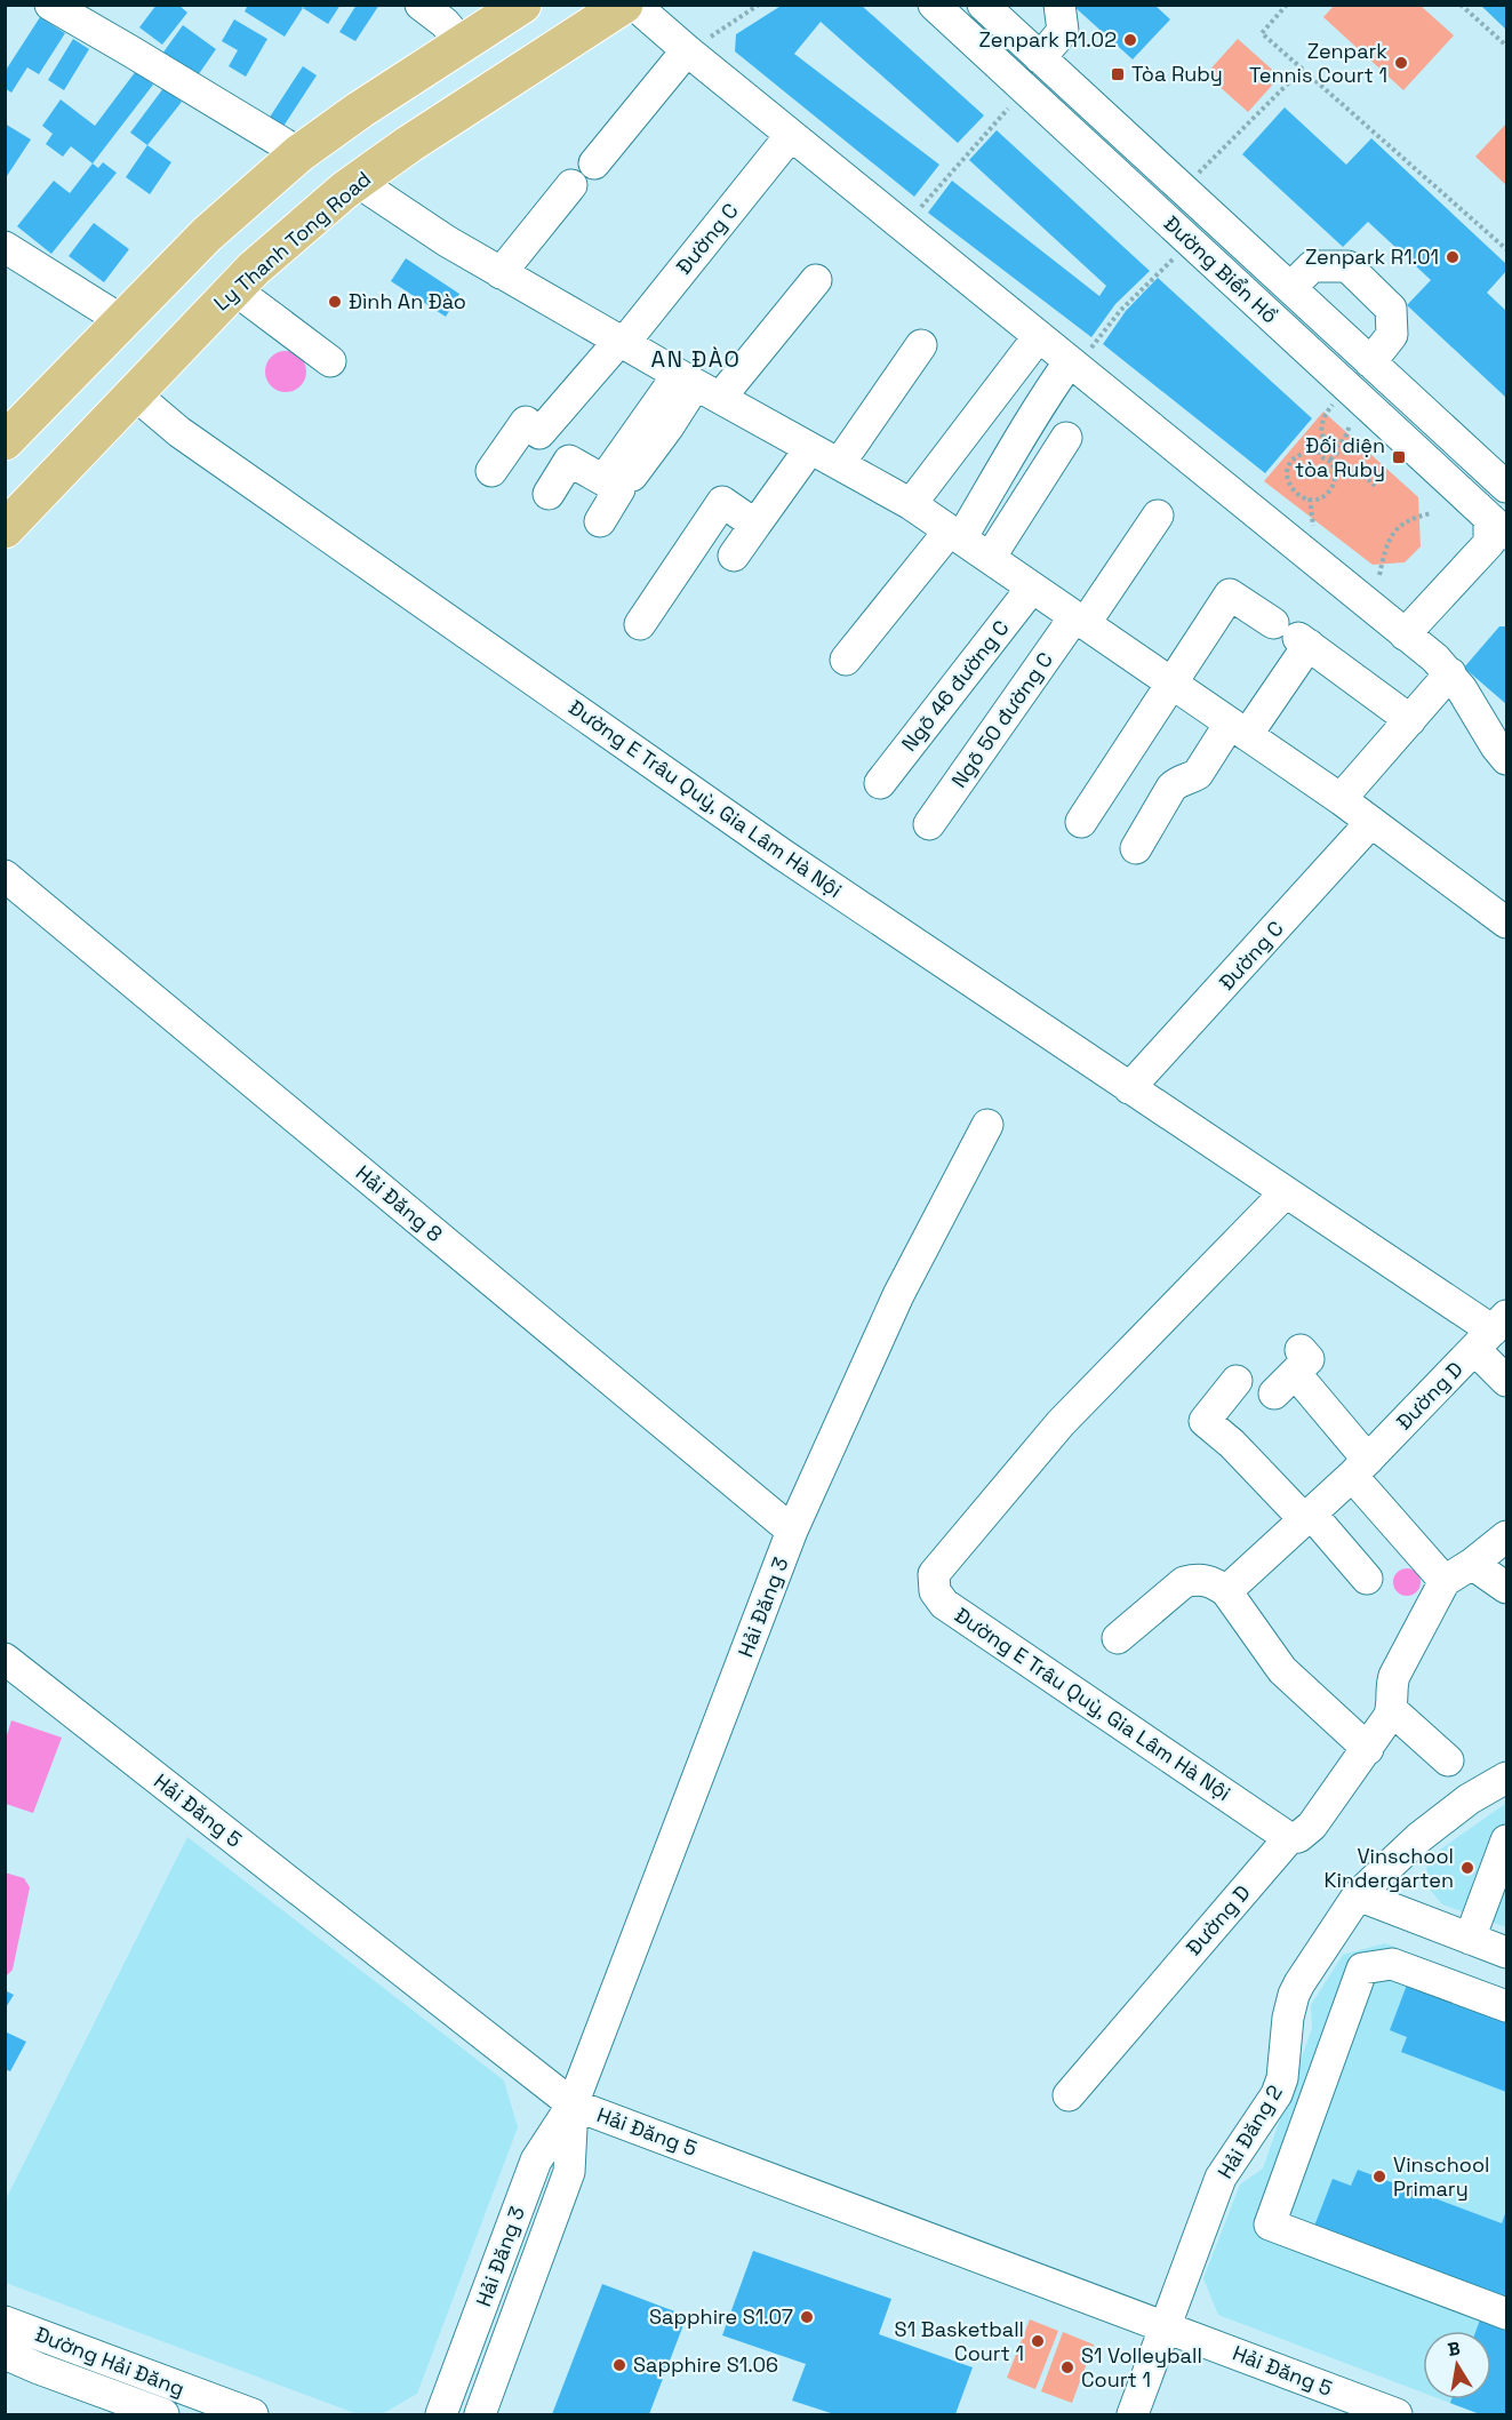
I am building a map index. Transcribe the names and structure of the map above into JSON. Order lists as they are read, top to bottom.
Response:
{
  "streets": {
    "main road": ["Ly Thanh Tong Road"],
    "street": [
      "Đường C",
      "Đường Biển Hồ",
      "Ngõ 46 đường C",
      "Ngõ 50 đường C",
      "Đường E Trâu Quỳ, Gia Lâm Hà Nội",
      "Hải Đăng 8",
      "Đường D",
      "Hải Đăng 3",
      "Hải Đăng 5",
      "Hải Đăng 2",
      "Đường Hải Đăng"
    ]
  },
  "crossings": [
    ["Đường C", "Đường E Trâu Quỳ, Gia Lâm Hà Nội"],
    ["Ly Thanh Tong Road", "Đường E Trâu Quỳ, Gia Lâm Hà Nội"],
    ["Đường E Trâu Quỳ, Gia Lâm Hà Nội", "Đường D"],
    ["Hải Đăng 8", "Hải Đăng 3"],
    ["Hải Đăng 3", "Hải Đăng 5"],
    ["Hải Đăng 5", "Hải Đăng 2"]
  ],
  "districts": ["AN ĐÀO"],
  "places": {
    "other": [
      "Zenpark R1.02",
      "Zenpark Tennis Court 1",
      "Zenpark R1.01",
      "Đình An Đào",
      "Vinschool Kindergarten",
      "Vinschool Primary",
      "Sapphire S1.07",
      "S1 Basketball Court 1",
      "Sapphire S1.06",
      "S1 Volleyball Court 1"
    ],
    "transit": ["Tòa Ruby", "Đối diện tòa Ruby"]
  },
  "north": "top"
}
